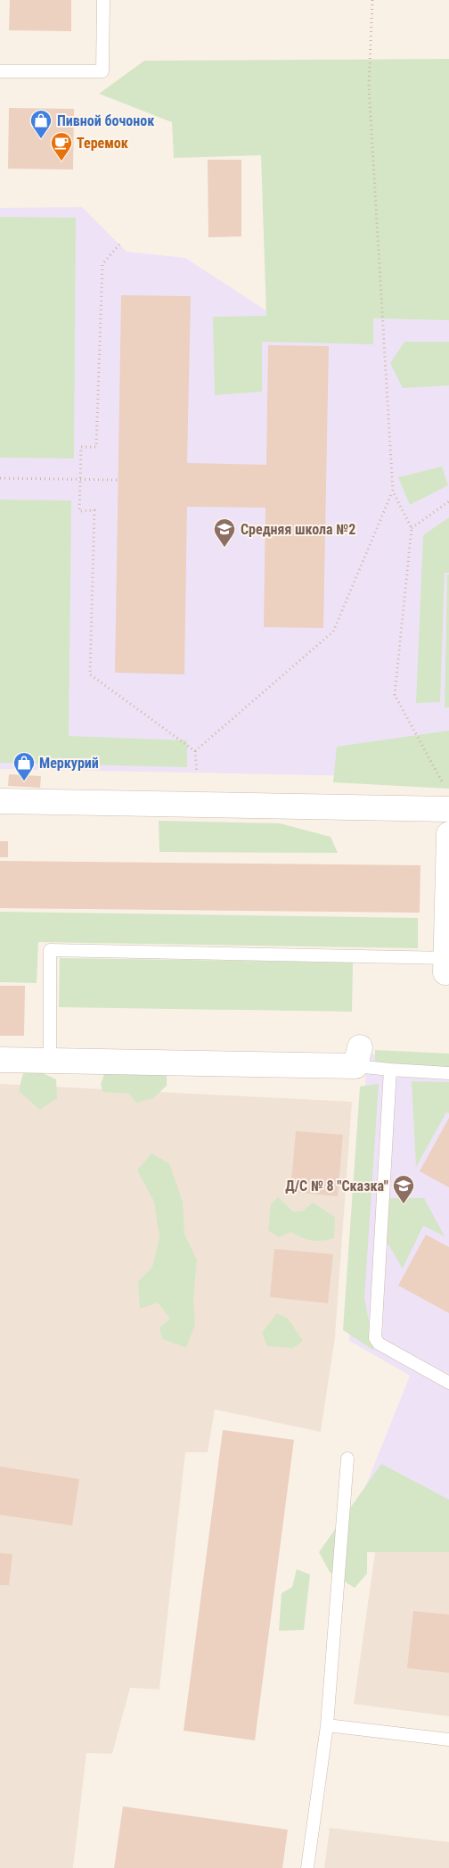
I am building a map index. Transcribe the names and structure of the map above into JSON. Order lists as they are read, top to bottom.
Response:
{
  "places": {
    "shop": ["Пивной бочонок", "Меркурий"],
    "cafe": ["Теремок"],
    "school or university": ["Средняя школа №2", "Д/С № 8 \"Сказка\""]
  }
}
